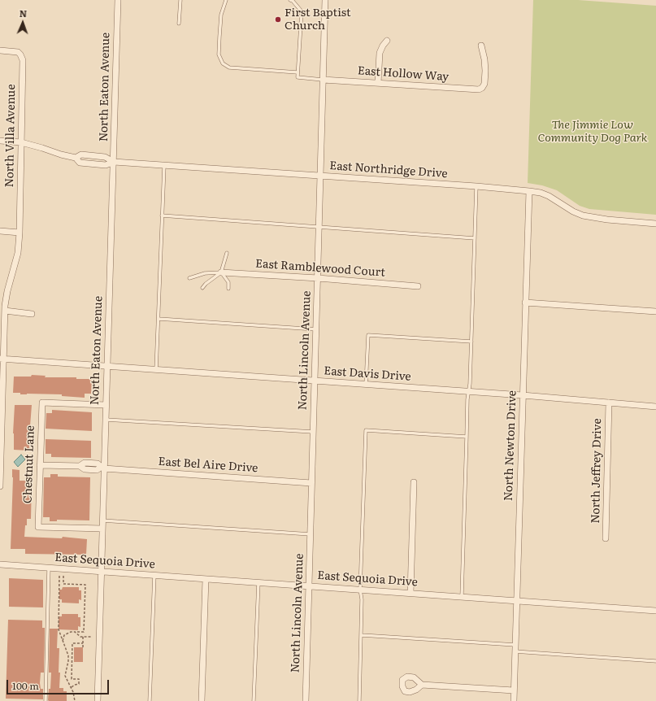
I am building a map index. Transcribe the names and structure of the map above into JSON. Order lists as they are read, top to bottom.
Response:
{
  "streets": {
    "street": [
      "East Hollow Way",
      "North Eaton Avenue",
      "North Villa Avenue",
      "East Northridge Drive",
      "East Ramblewood Court",
      "North Lincoln Avenue",
      "East Davis Drive",
      "North Newton Drive",
      "Chestnut Lane",
      "East Bel Aire Drive",
      "North Jeffrey Drive",
      "East Sequoia Drive"
    ]
  },
  "crossings": [
    ["East Hollow Way", "North Lincoln Avenue"],
    ["North Eaton Avenue", "East Northridge Drive"],
    ["North Eaton Avenue", "East Davis Drive"],
    ["North Eaton Avenue", "Chestnut Lane"],
    ["North Eaton Avenue", "East Bel Aire Drive"],
    ["North Eaton Avenue", "East Sequoia Drive"],
    ["North Villa Avenue", "East Northridge Drive"],
    ["North Villa Avenue", "East Davis Drive"],
    ["East Northridge Drive", "North Lincoln Avenue"],
    ["East Northridge Drive", "North Newton Drive"],
    ["East Ramblewood Court", "North Lincoln Avenue"],
    ["North Lincoln Avenue", "East Davis Drive"],
    ["North Lincoln Avenue", "East Bel Aire Drive"],
    ["North Lincoln Avenue", "East Sequoia Drive"],
    ["East Davis Drive", "North Newton Drive"],
    ["East Davis Drive", "North Jeffrey Drive"],
    ["North Newton Drive", "East Sequoia Drive"],
    ["Chestnut Lane", "East Bel Aire Drive"]
  ],
  "parks": ["The Jimmie Low Community Dog Park"],
  "places": ["First Baptist Church"],
  "scale_bar": "100 m",
  "north": "top"
}
